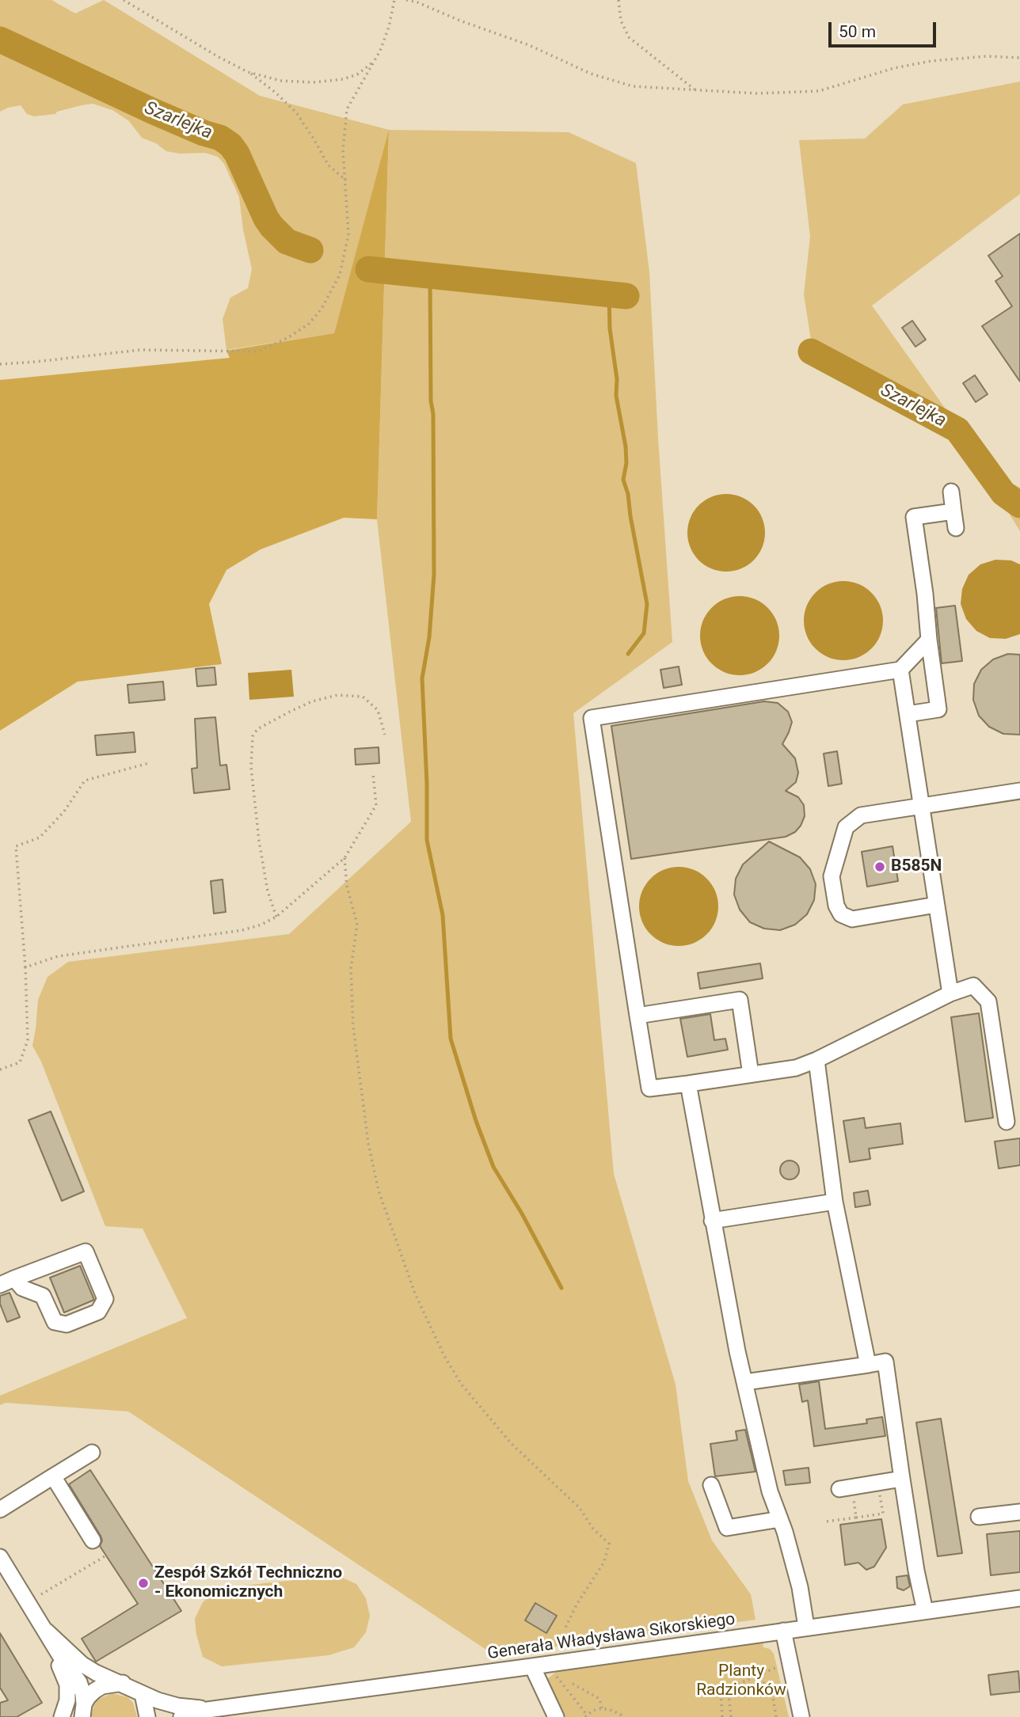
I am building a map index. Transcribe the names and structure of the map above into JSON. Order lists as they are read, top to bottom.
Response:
{
  "streets": {
    "street": ["Generała Władysława Sikorskiego"]
  },
  "water": ["Szarlejka"],
  "parks": ["Planty Radzionków"],
  "places": ["B585N", "Zespół Szkół Techniczno - Ekonomicznych"],
  "scale_bar": "50 m"
}
